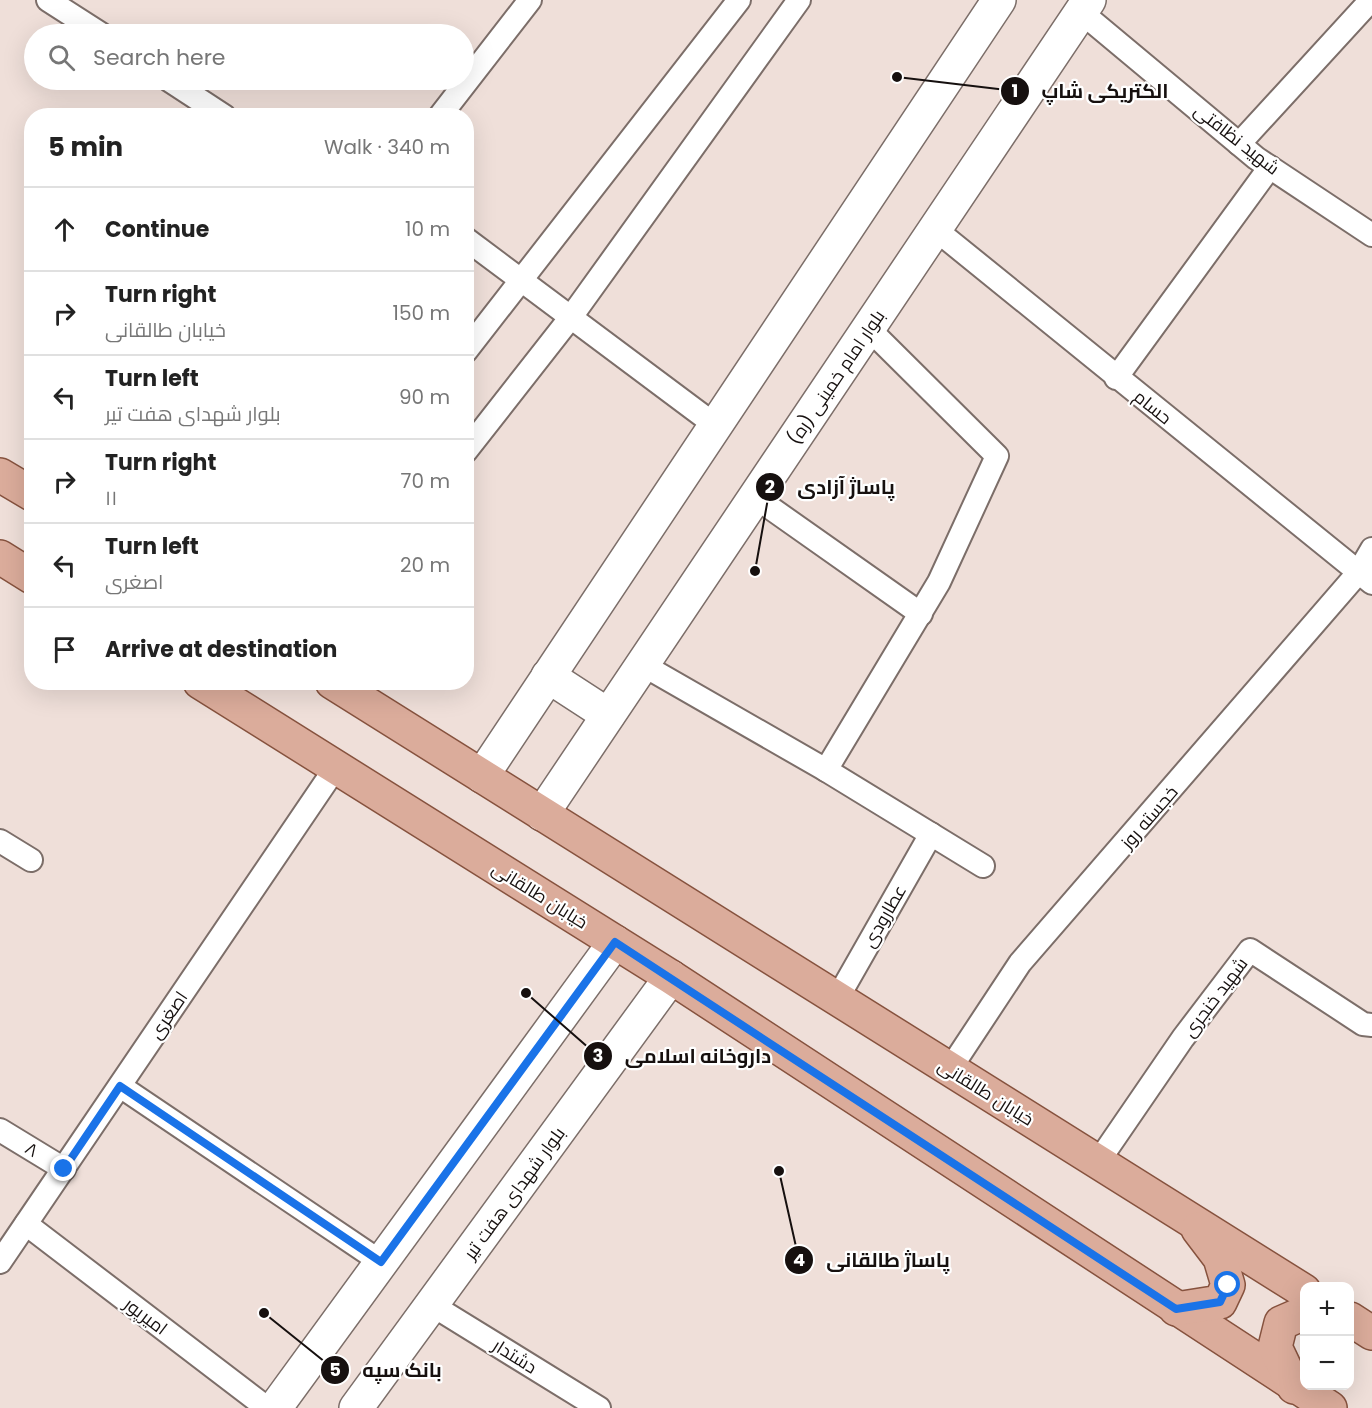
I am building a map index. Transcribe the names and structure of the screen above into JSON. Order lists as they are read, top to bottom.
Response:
{
  "streets": {
    "main road": ["بلوار امام خمینی (ره)", "خیابان طالقانی", "بلوار شهدای هفت تیر"],
    "street": [
      "شهید نظافتی",
      "حسام",
      "خجسته روز",
      "عطارودی",
      "شهید خنجری",
      "اصغری",
      "۸",
      "امیرپور",
      "دشتدار"
    ]
  },
  "crossings": [
    ["شهید نظافتی", "بلوار امام خمینی (ره)"],
    ["بلوار امام خمینی (ره)", "حسام"],
    ["بلوار امام خمینی (ره)", "خیابان طالقانی"],
    ["حسام", "خجسته روز"],
    ["خجسته روز", "خیابان طالقانی"],
    ["خیابان طالقانی", "عطارودی"],
    ["خیابان طالقانی", "شهید خنجری"],
    ["خیابان طالقانی", "اصغری"],
    ["خیابان طالقانی", "بلوار شهدای هفت تیر"],
    ["اصغری", "۸"],
    ["اصغری", "امیرپور"],
    ["بلوار شهدای هفت تیر", "دشتدار"]
  ],
  "places": [
    "الکتریکی شاپ",
    "پاساژ آزادی",
    "داروخانه اسلامی",
    "پاساژ طالقانی",
    "بانک سپه"
  ],
  "page": {
    "search": "Search here",
    "heading": ["5 min", "Walk · 340 m"],
    "list": [
      ["Continue", "10 m"],
      ["Turn right", "خیابان طالقانی", "150 m"],
      ["Turn left", "بلوار شهدای هفت تیر", "90 m"],
      ["Turn right", "۱۱", "70 m"],
      ["Turn left", "اصغری", "20 m"],
      "Arrive at destination"
    ],
    "map_buttons": ["+", "−"]
  }
}
